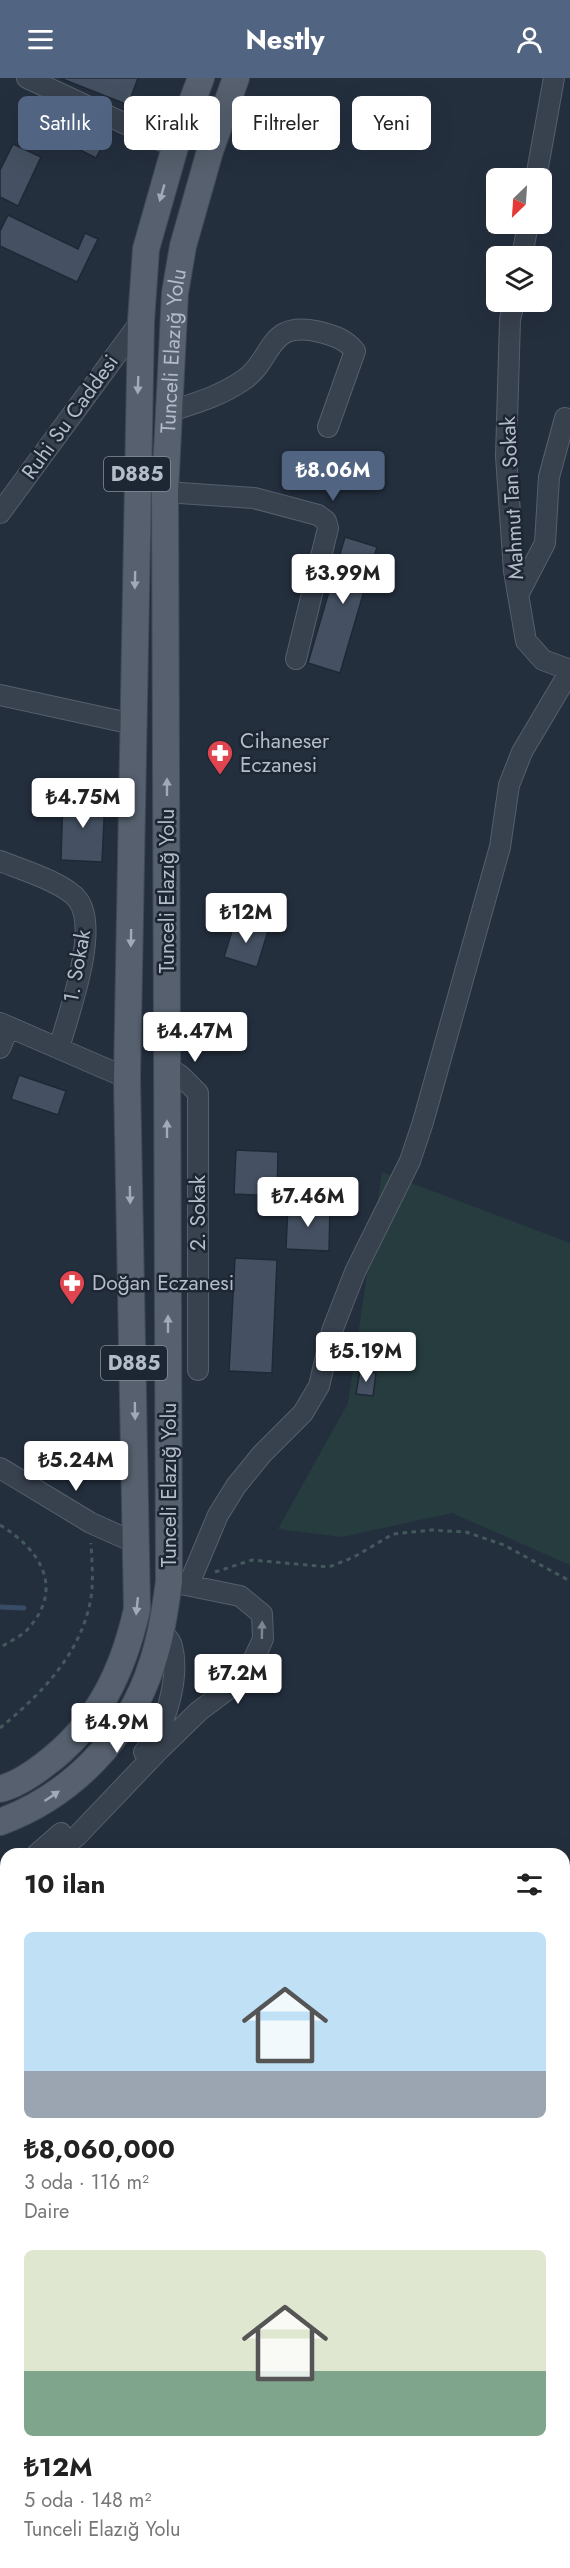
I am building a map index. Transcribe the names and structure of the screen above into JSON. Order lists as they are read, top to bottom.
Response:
{
  "streets": {
    "main road": ["Tunceli Elazığ Yolu", "D885"],
    "street": [
      "Ruhi Su Caddesi",
      "Mahmut Tan Sokak",
      "1. Sokak",
      "2. Sokak"
    ]
  },
  "crossings": [
    ["Tunceli Elazığ Yolu", "Ruhi Su Caddesi"],
    ["Tunceli Elazığ Yolu", "2. Sokak"]
  ],
  "places": {
    "pharmacy": ["Cihaneser Eczanesi", "Doğan Eczanesi"]
  },
  "north": "bottom left",
  "page": {
    "header": "Nestly",
    "chip": [
      "Satılık",
      "Kiralık",
      "Filtreler",
      "Yeni"
    ],
    "price": [
      "₺8.06M",
      "₺3.99M",
      "₺4.75M",
      "₺12M",
      "₺4.47M",
      "₺7.46M",
      "₺5.19M",
      "₺5.24M",
      "₺7.2M",
      "₺4.9M"
    ],
    "heading": "10 ilan",
    "list": [
      {
        "name": "₺8,060,000",
        "note": "3 oda · 116 m² · Daire"
      },
      {
        "name": "₺12M",
        "note": "5 oda · 148 m² · Tunceli Elazığ Yolu"
      }
    ]
  }
}
